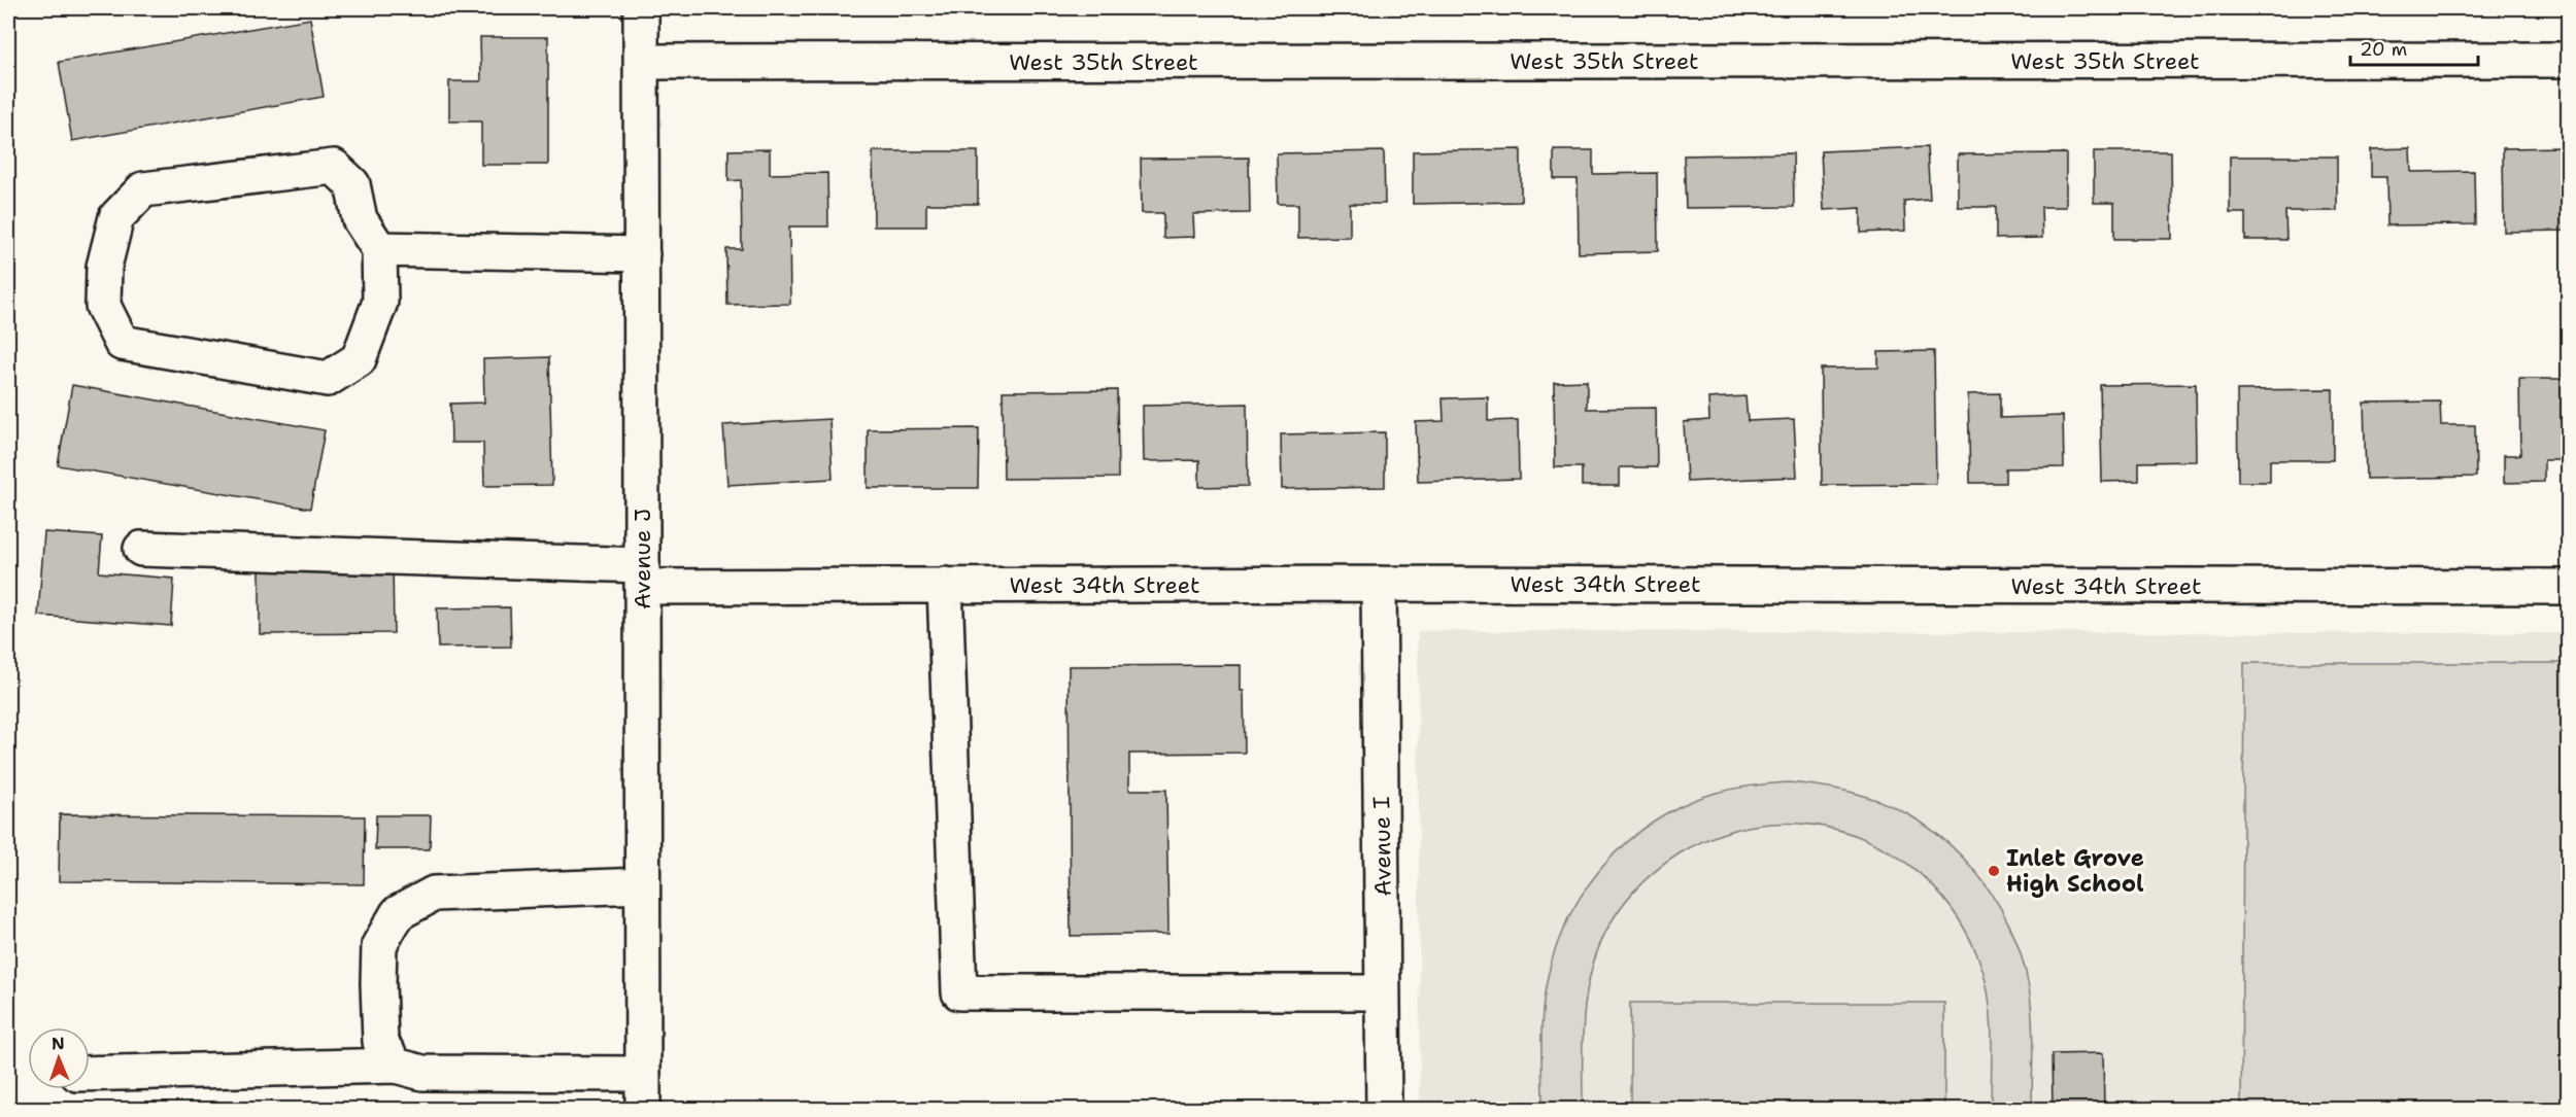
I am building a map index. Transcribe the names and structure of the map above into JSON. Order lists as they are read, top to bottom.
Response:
{
  "streets": {
    "street": [
      "West 35th Street",
      "Avenue J",
      "West 34th Street",
      "Avenue I"
    ]
  },
  "crossings": [
    ["West 35th Street", "Avenue J"],
    ["Avenue J", "West 34th Street"],
    ["West 34th Street", "Avenue I"]
  ],
  "places": ["Inlet Grove High School"],
  "scale_bar": "20 m",
  "north": "top"
}
